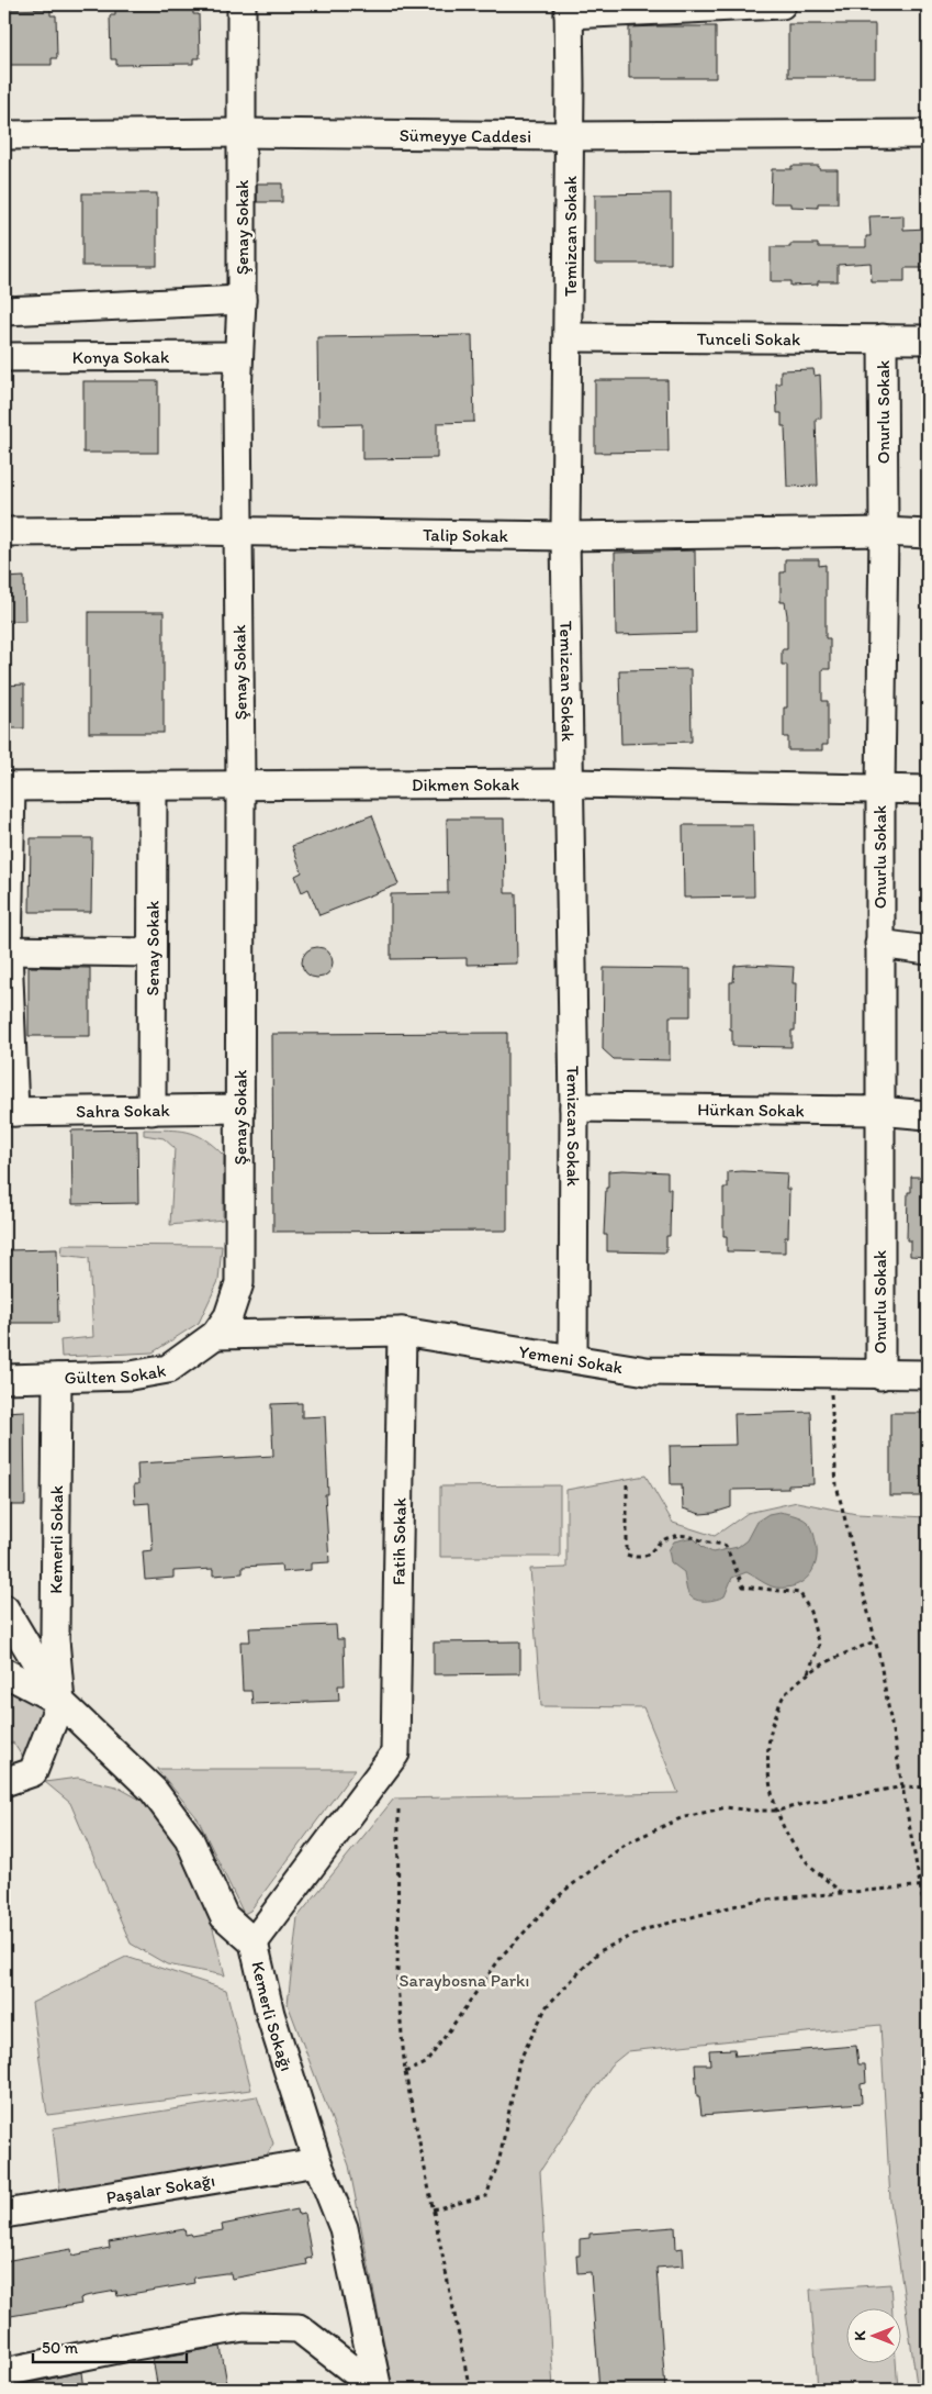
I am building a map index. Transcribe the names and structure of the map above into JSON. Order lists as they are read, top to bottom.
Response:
{
  "streets": {
    "street": [
      "Sümeyye Caddesi",
      "Şenay Sokak",
      "Temizcan Sokak",
      "Tunceli Sokak",
      "Konya Sokak",
      "Onurlu Sokak",
      "Talip Sokak",
      "Dikmen Sokak",
      "Senay Sokak",
      "Hürkan Sokak",
      "Sahra Sokak",
      "Yemeni Sokak",
      "Gülten Sokak",
      "Kemerli Sokak",
      "Fatih Sokak",
      "Kemerli Sokağı",
      "Paşalar Sokağı"
    ]
  },
  "crossings": [
    ["Sümeyye Caddesi", "Şenay Sokak"],
    ["Sümeyye Caddesi", "Temizcan Sokak"],
    ["Şenay Sokak", "Konya Sokak"],
    ["Şenay Sokak", "Talip Sokak"],
    ["Şenay Sokak", "Dikmen Sokak"],
    ["Şenay Sokak", "Sahra Sokak"],
    ["Şenay Sokak", "Yemeni Sokak"],
    ["Şenay Sokak", "Gülten Sokak"],
    ["Temizcan Sokak", "Tunceli Sokak"],
    ["Temizcan Sokak", "Talip Sokak"],
    ["Temizcan Sokak", "Dikmen Sokak"],
    ["Temizcan Sokak", "Hürkan Sokak"],
    ["Temizcan Sokak", "Yemeni Sokak"],
    ["Tunceli Sokak", "Onurlu Sokak"],
    ["Onurlu Sokak", "Talip Sokak"],
    ["Onurlu Sokak", "Dikmen Sokak"],
    ["Onurlu Sokak", "Hürkan Sokak"],
    ["Onurlu Sokak", "Yemeni Sokak"],
    ["Dikmen Sokak", "Senay Sokak"],
    ["Senay Sokak", "Sahra Sokak"],
    ["Yemeni Sokak", "Gülten Sokak"],
    ["Yemeni Sokak", "Fatih Sokak"],
    ["Gülten Sokak", "Kemerli Sokak"],
    ["Kemerli Sokak", "Kemerli Sokağı"],
    ["Fatih Sokak", "Kemerli Sokağı"],
    ["Kemerli Sokağı", "Paşalar Sokağı"]
  ],
  "parks": ["Saraybosna Parkı"],
  "scale_bar": "50 m",
  "north": "left"
}
